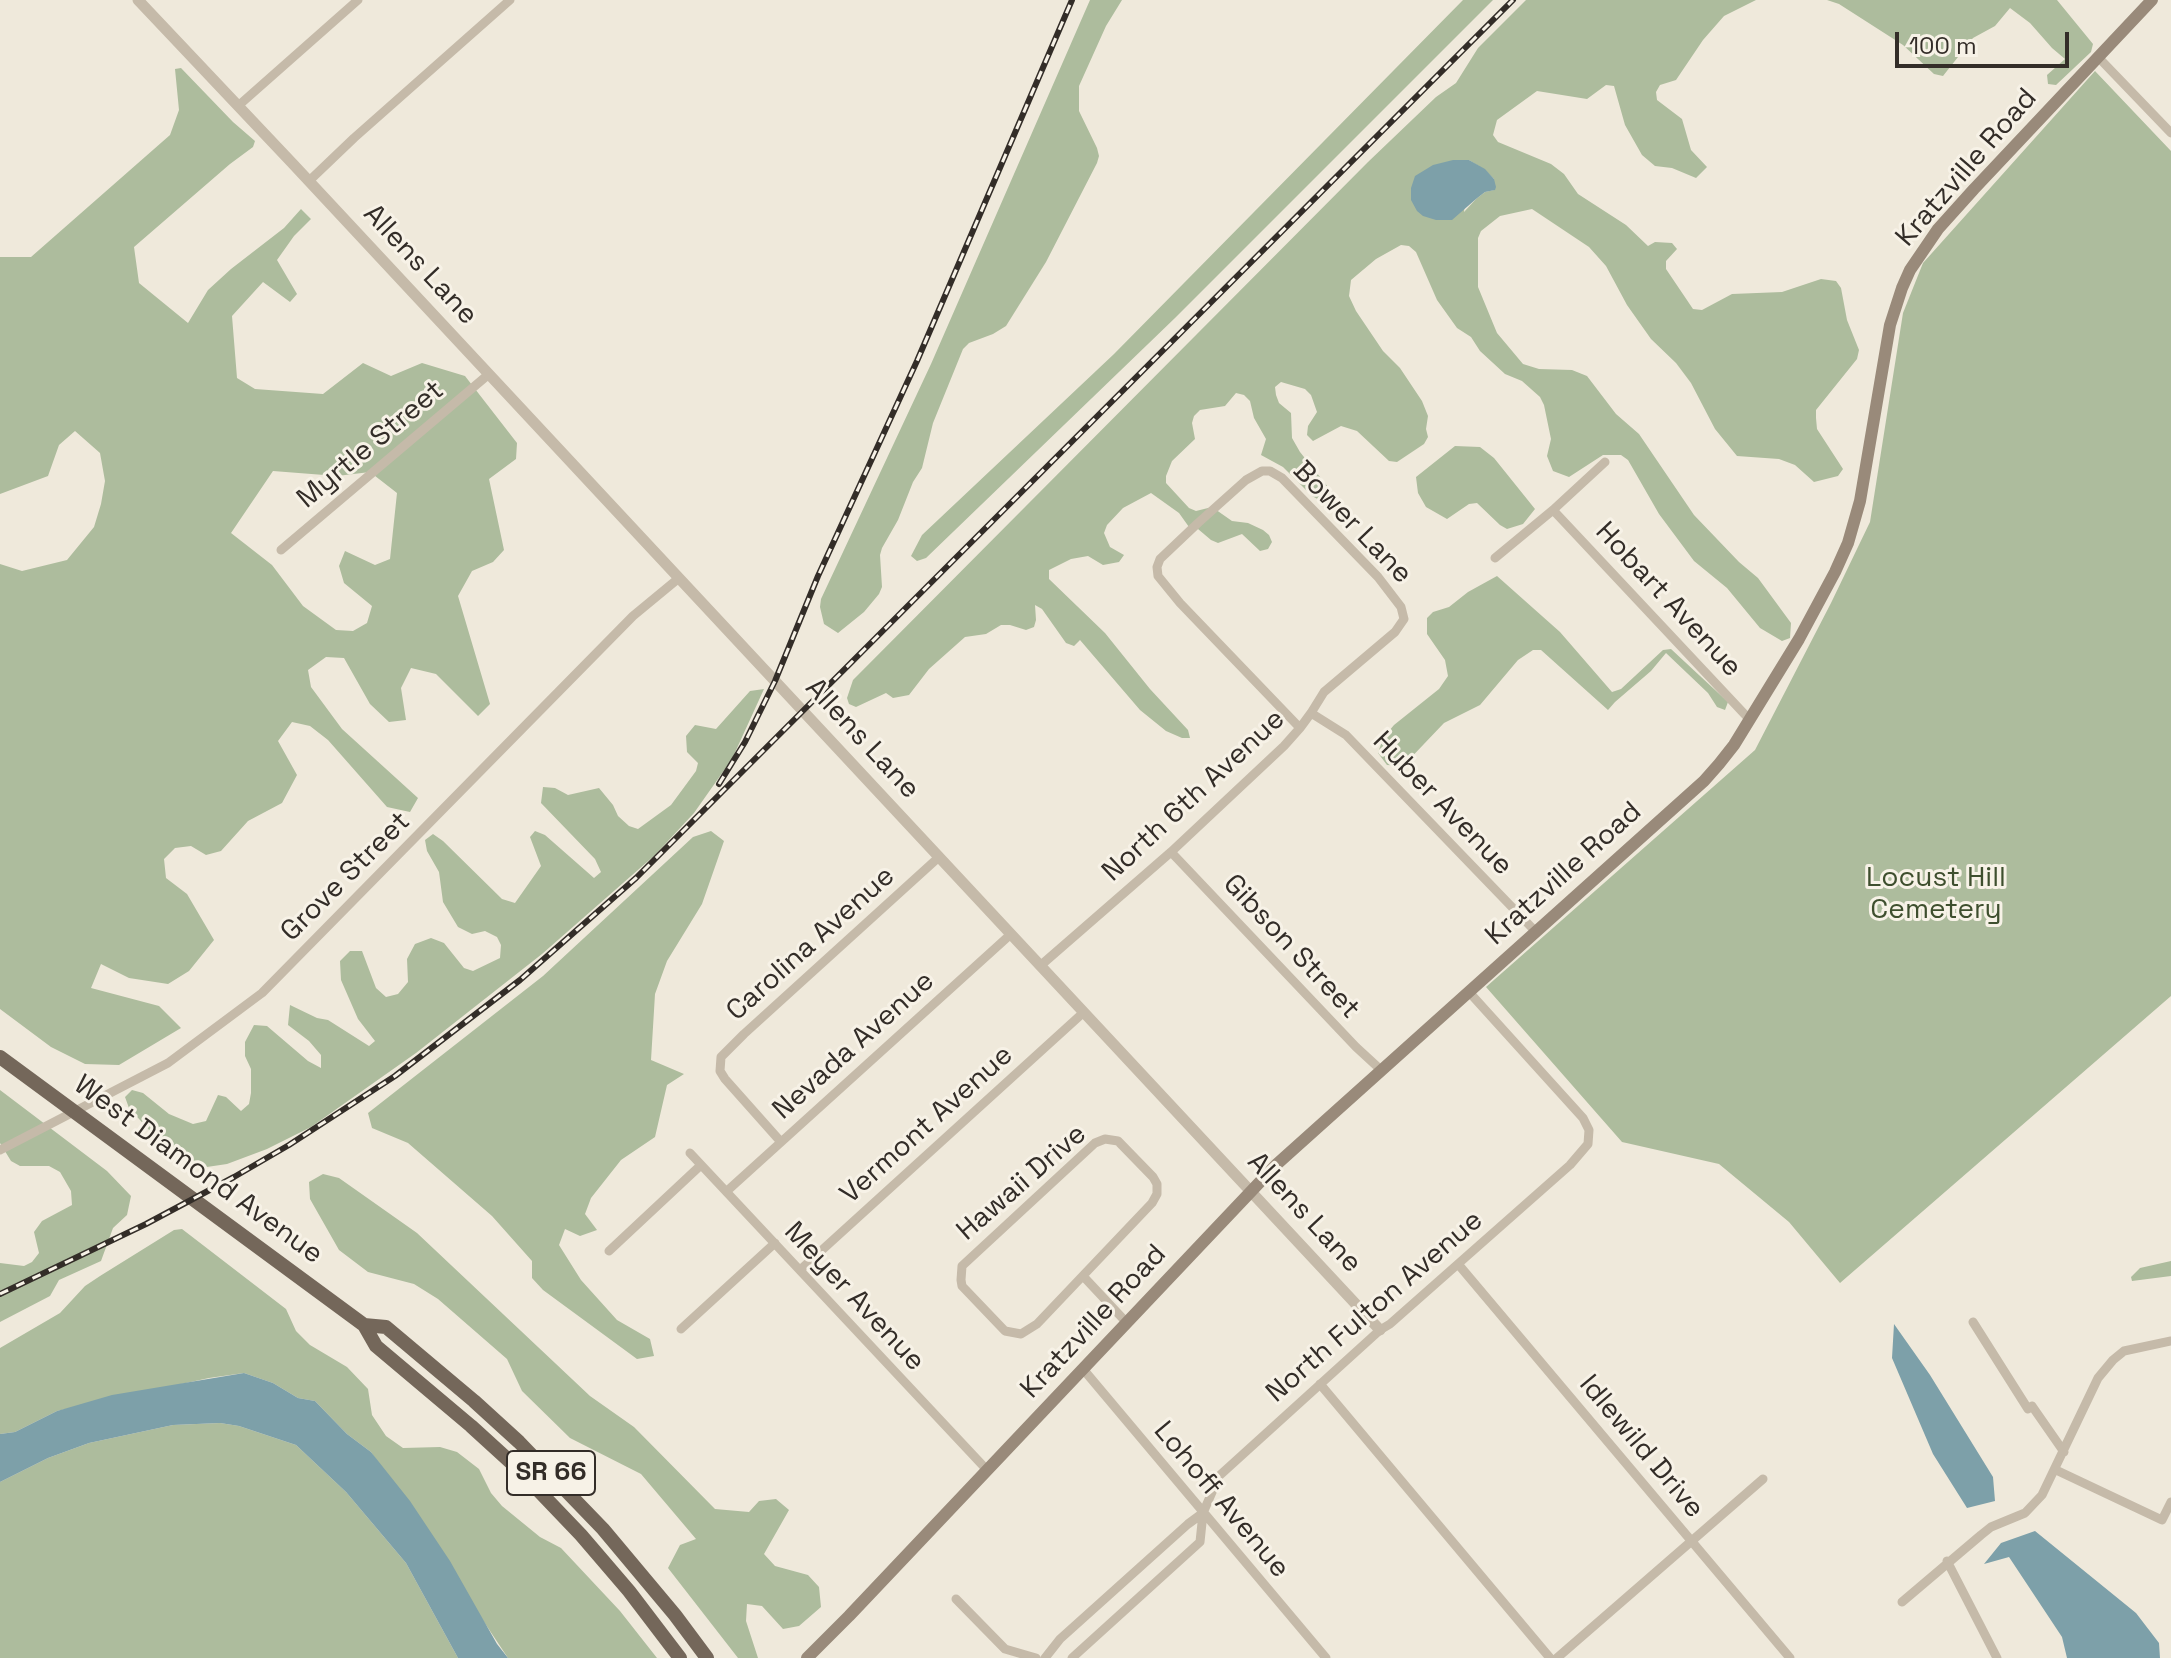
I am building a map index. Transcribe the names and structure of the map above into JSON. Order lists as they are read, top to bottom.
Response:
{
  "streets": {
    "main road": ["Kratzville Road", "West Diamond Avenue", "SR 66"],
    "street": [
      "Allens Lane",
      "Myrtle Street",
      "Bower Lane",
      "Hobart Avenue",
      "North 6th Avenue",
      "Huber Avenue",
      "Grove Street",
      "Carolina Avenue",
      "Gibson Street",
      "Nevada Avenue",
      "Vermont Avenue",
      "Hawaii Drive",
      "Meyer Avenue",
      "North Fulton Avenue",
      "Idlewild Drive",
      "Lohoff Avenue"
    ]
  },
  "crossings": [
    ["Kratzville Road", "Allens Lane"],
    ["Kratzville Road", "Hobart Avenue"],
    ["Kratzville Road", "Huber Avenue"],
    ["Kratzville Road", "Gibson Street"],
    ["Kratzville Road", "Meyer Avenue"],
    ["Kratzville Road", "North Fulton Avenue"],
    ["Kratzville Road", "Lohoff Avenue"],
    ["Allens Lane", "Myrtle Street"],
    ["Allens Lane", "North 6th Avenue"],
    ["Allens Lane", "Grove Street"],
    ["Allens Lane", "Carolina Avenue"],
    ["Allens Lane", "Nevada Avenue"],
    ["Allens Lane", "Vermont Avenue"],
    ["Allens Lane", "North Fulton Avenue"],
    ["Bower Lane", "North 6th Avenue"],
    ["North 6th Avenue", "Huber Avenue"],
    ["North 6th Avenue", "Gibson Street"],
    ["Carolina Avenue", "Nevada Avenue"],
    ["Nevada Avenue", "Meyer Avenue"],
    ["Vermont Avenue", "Meyer Avenue"],
    ["North Fulton Avenue", "Idlewild Drive"],
    ["North Fulton Avenue", "Lohoff Avenue"]
  ],
  "parks": ["Locust Hill Cemetery"],
  "scale_bar": "100 m"
}
